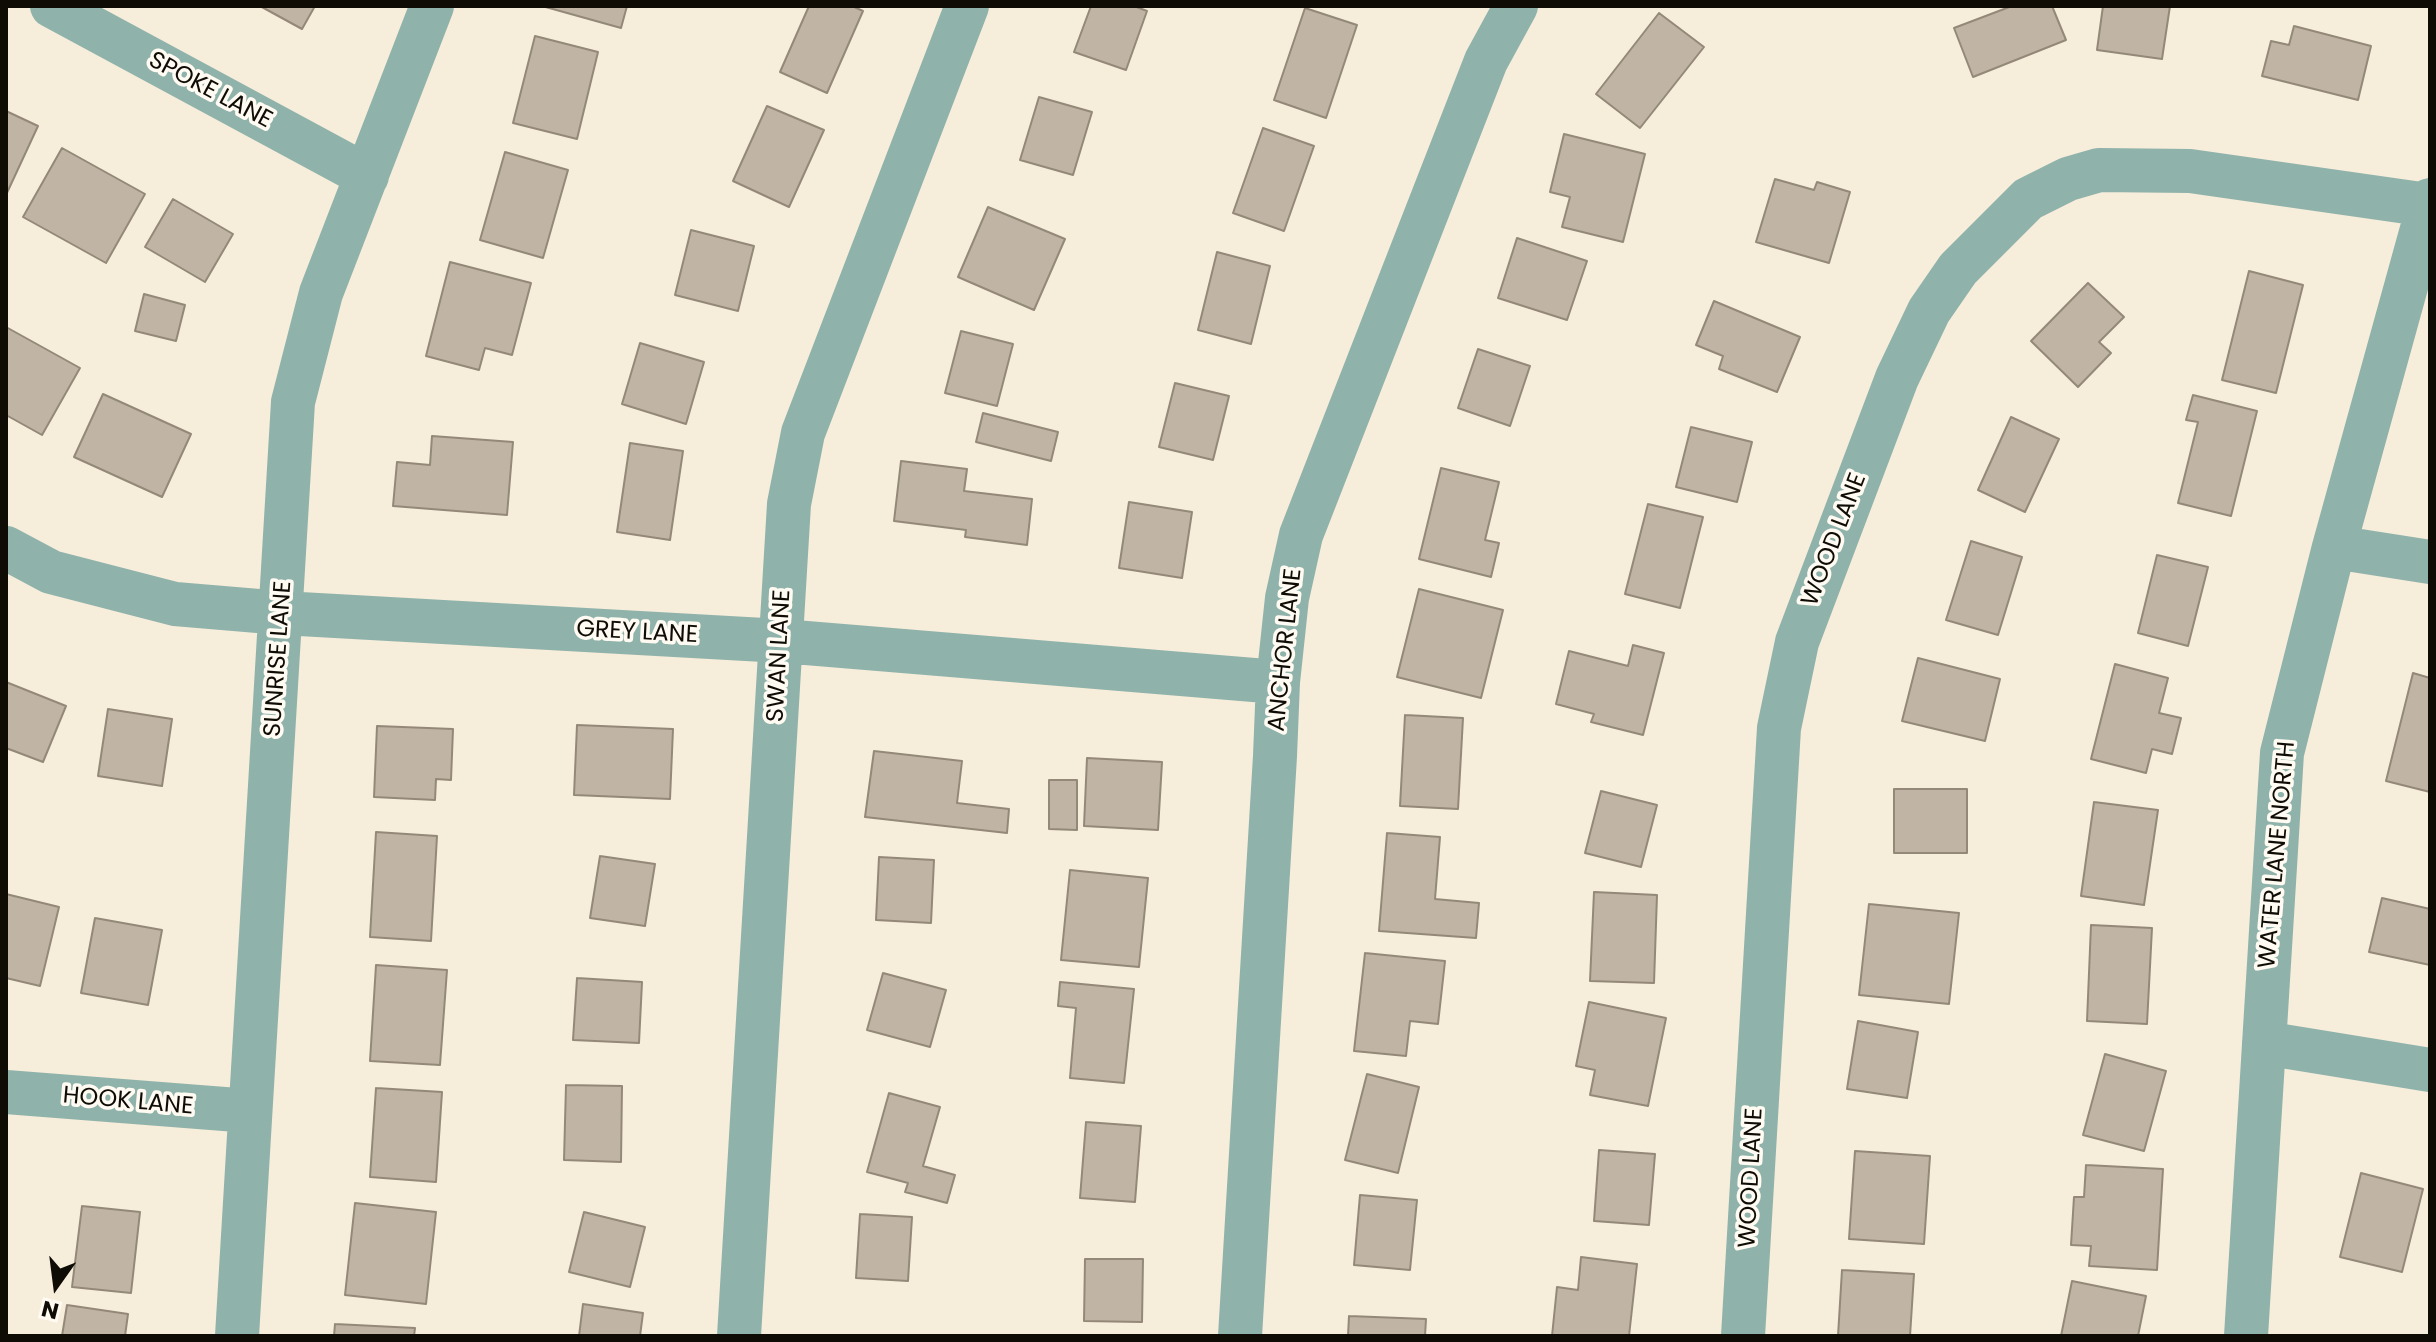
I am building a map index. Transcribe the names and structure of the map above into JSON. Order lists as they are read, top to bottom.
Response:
{
  "streets": {
    "street": [
      "SPOKE LANE",
      "WOOD LANE",
      "GREY LANE",
      "ANCHOR LANE",
      "SWAN LANE",
      "SUNRISE LANE",
      "WATER LANE NORTH",
      "HOOK LANE"
    ]
  },
  "crossings": [
    ["SPOKE LANE", "SUNRISE LANE"],
    ["WOOD LANE", "WATER LANE NORTH"],
    ["GREY LANE", "ANCHOR LANE"],
    ["GREY LANE", "SWAN LANE"],
    ["GREY LANE", "SUNRISE LANE"],
    ["SUNRISE LANE", "HOOK LANE"]
  ],
  "north": "bottom"
}
